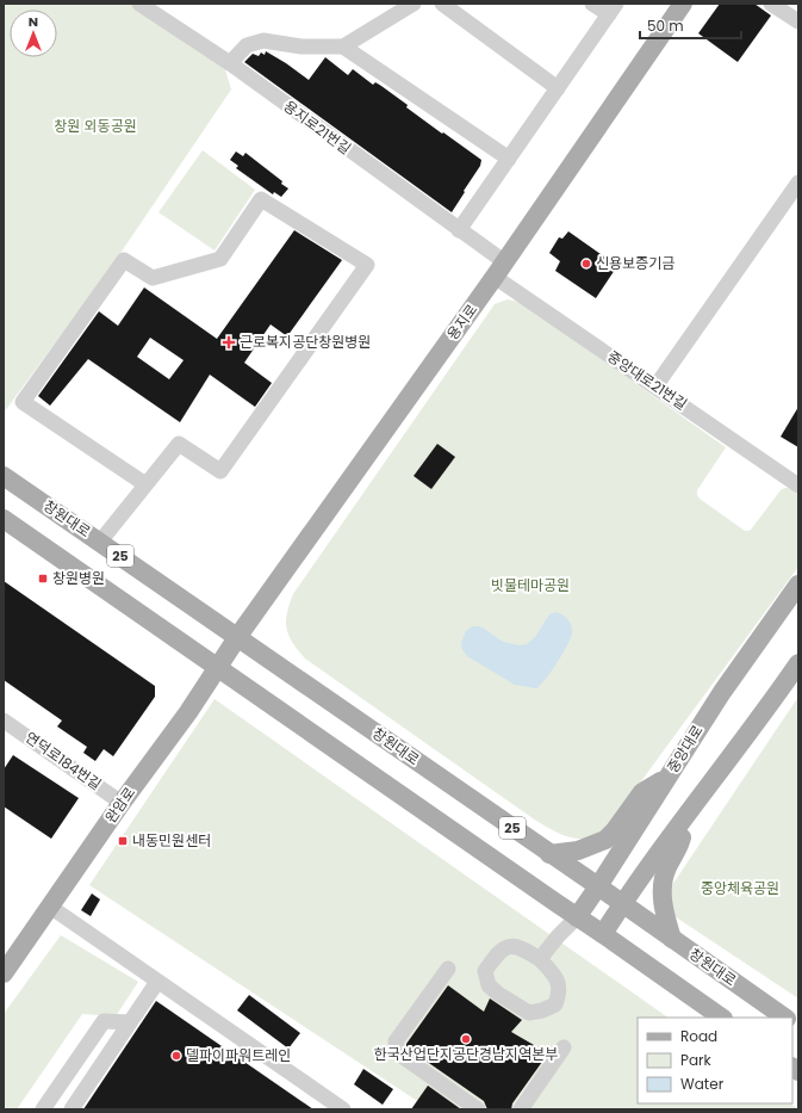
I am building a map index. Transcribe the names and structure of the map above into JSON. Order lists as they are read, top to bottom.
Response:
{
  "streets": {
    "main road": [
      "용지로",
      "창원대로",
      "25",
      "중앙대로",
      "완암로"
    ],
    "street": ["용지로21번길", "중앙대로21번길", "연덕로184번길"]
  },
  "crossings": [
    ["용지로21번길", "용지로"],
    ["용지로21번길", "중앙대로21번길"],
    ["용지로", "중앙대로21번길"],
    ["용지로", "창원대로"],
    ["용지로", "완암로"],
    ["창원대로", "중앙대로"],
    ["창원대로", "완암로"],
    ["25", "중앙대로"],
    ["25", "완암로"],
    ["연덕로184번길", "완암로"]
  ],
  "parks": ["창원 외동공원", "빗물테마공원", "중앙체육공원"],
  "places": {
    "other": ["신용보증기금", "한국산업단지공단경남지역본부", "델파이파워트레인"],
    "health": ["근로복지공단창원병원"],
    "transit": ["창원병원", "내동민원센터"]
  },
  "legend": ["Road", "Park", "Water"],
  "scale_bar": "50 m",
  "north": "top"
}
